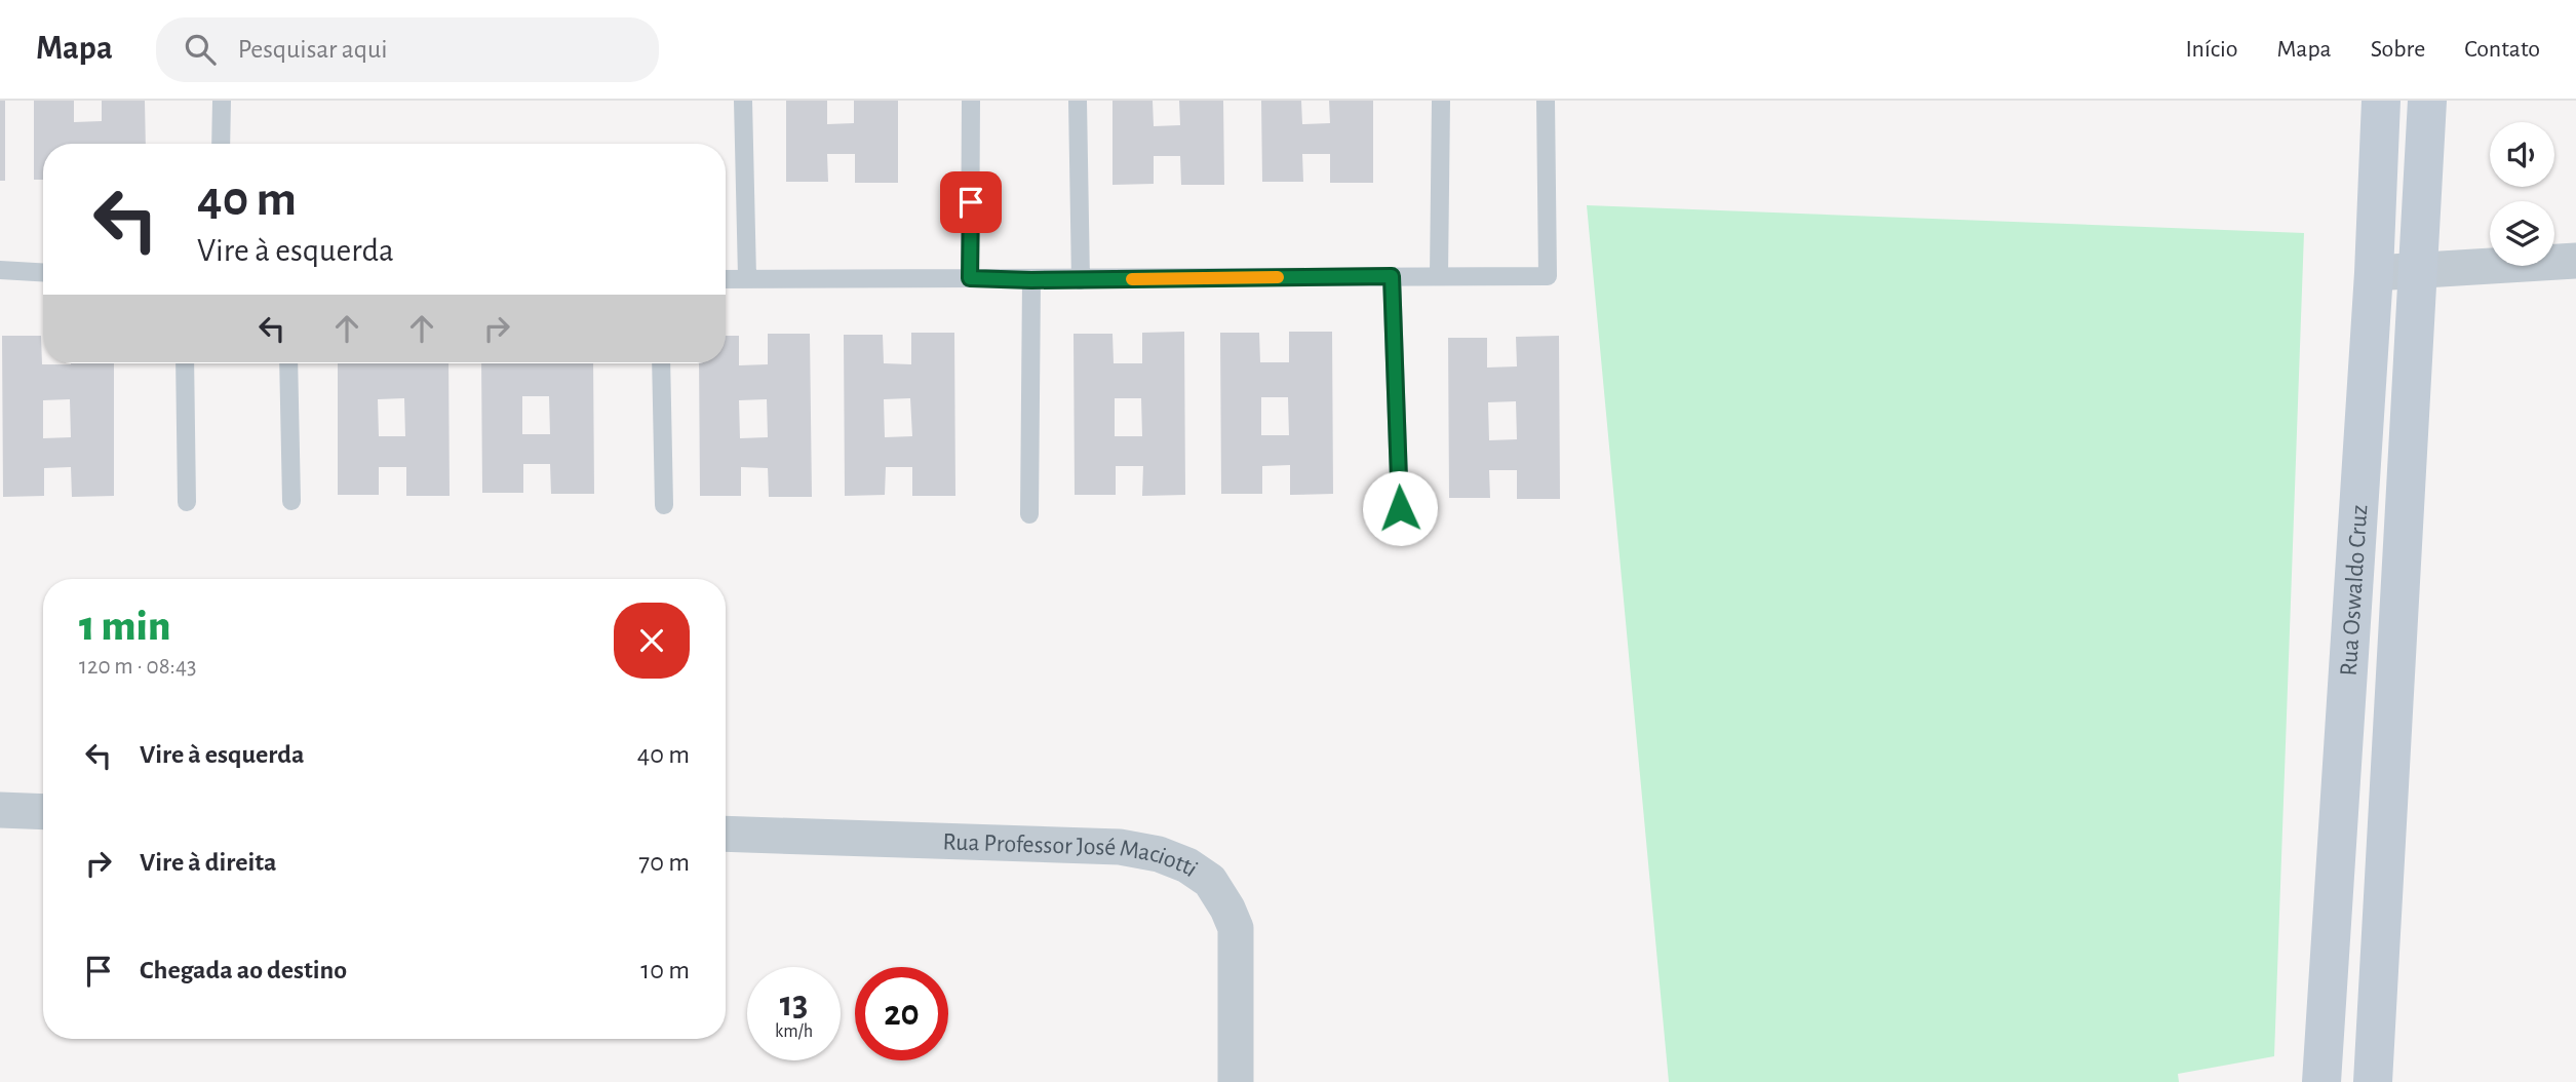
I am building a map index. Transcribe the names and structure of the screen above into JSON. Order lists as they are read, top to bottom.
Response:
{
  "streets": {
    "street": ["Rua Oswaldo Cruz", "Rua Professor José Maciotti"]
  },
  "page": {
    "header": "Mapa",
    "search": "Pesquisar aqui",
    "nav": [
      "Início",
      "Mapa",
      "Sobre",
      "Contato"
    ],
    "turn": ["40 m", "Vire à esquerda"],
    "heading": ["1 min", "120 m · 08:43"],
    "list": [
      {
        "name": "Vire à esquerda",
        "value": "40 m"
      },
      {
        "name": "Vire à direita",
        "value": "70 m"
      },
      {
        "name": "Chegada ao destino",
        "value": "10 m"
      }
    ],
    "speed": "13 km/h",
    "limit": "20"
  }
}
